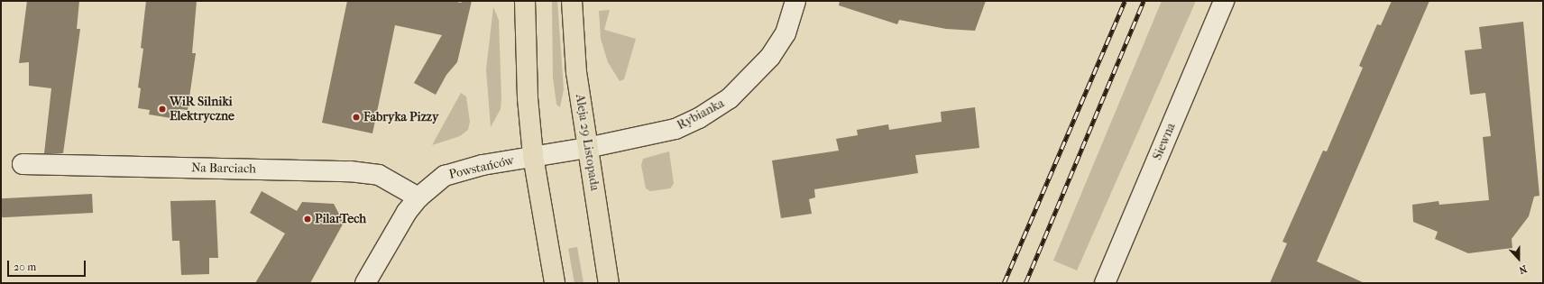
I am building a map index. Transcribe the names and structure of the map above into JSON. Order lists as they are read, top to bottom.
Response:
{
  "streets": {
    "main road": ["Aleja 29 Listopada"],
    "street": [
      "Rybianka",
      "Siewna",
      "Powstańców",
      "Na Barciach"
    ]
  },
  "crossings": [
    ["Rybianka", "Aleja 29 Listopada"],
    ["Rybianka", "Powstańców"],
    ["Aleja 29 Listopada", "Powstańców"],
    ["Powstańców", "Na Barciach"]
  ],
  "places": ["WiR Silniki Elektryczne", "Fabryka Pizzy", "PilarTech"],
  "scale_bar": "20 m",
  "north": "bottom"
}
